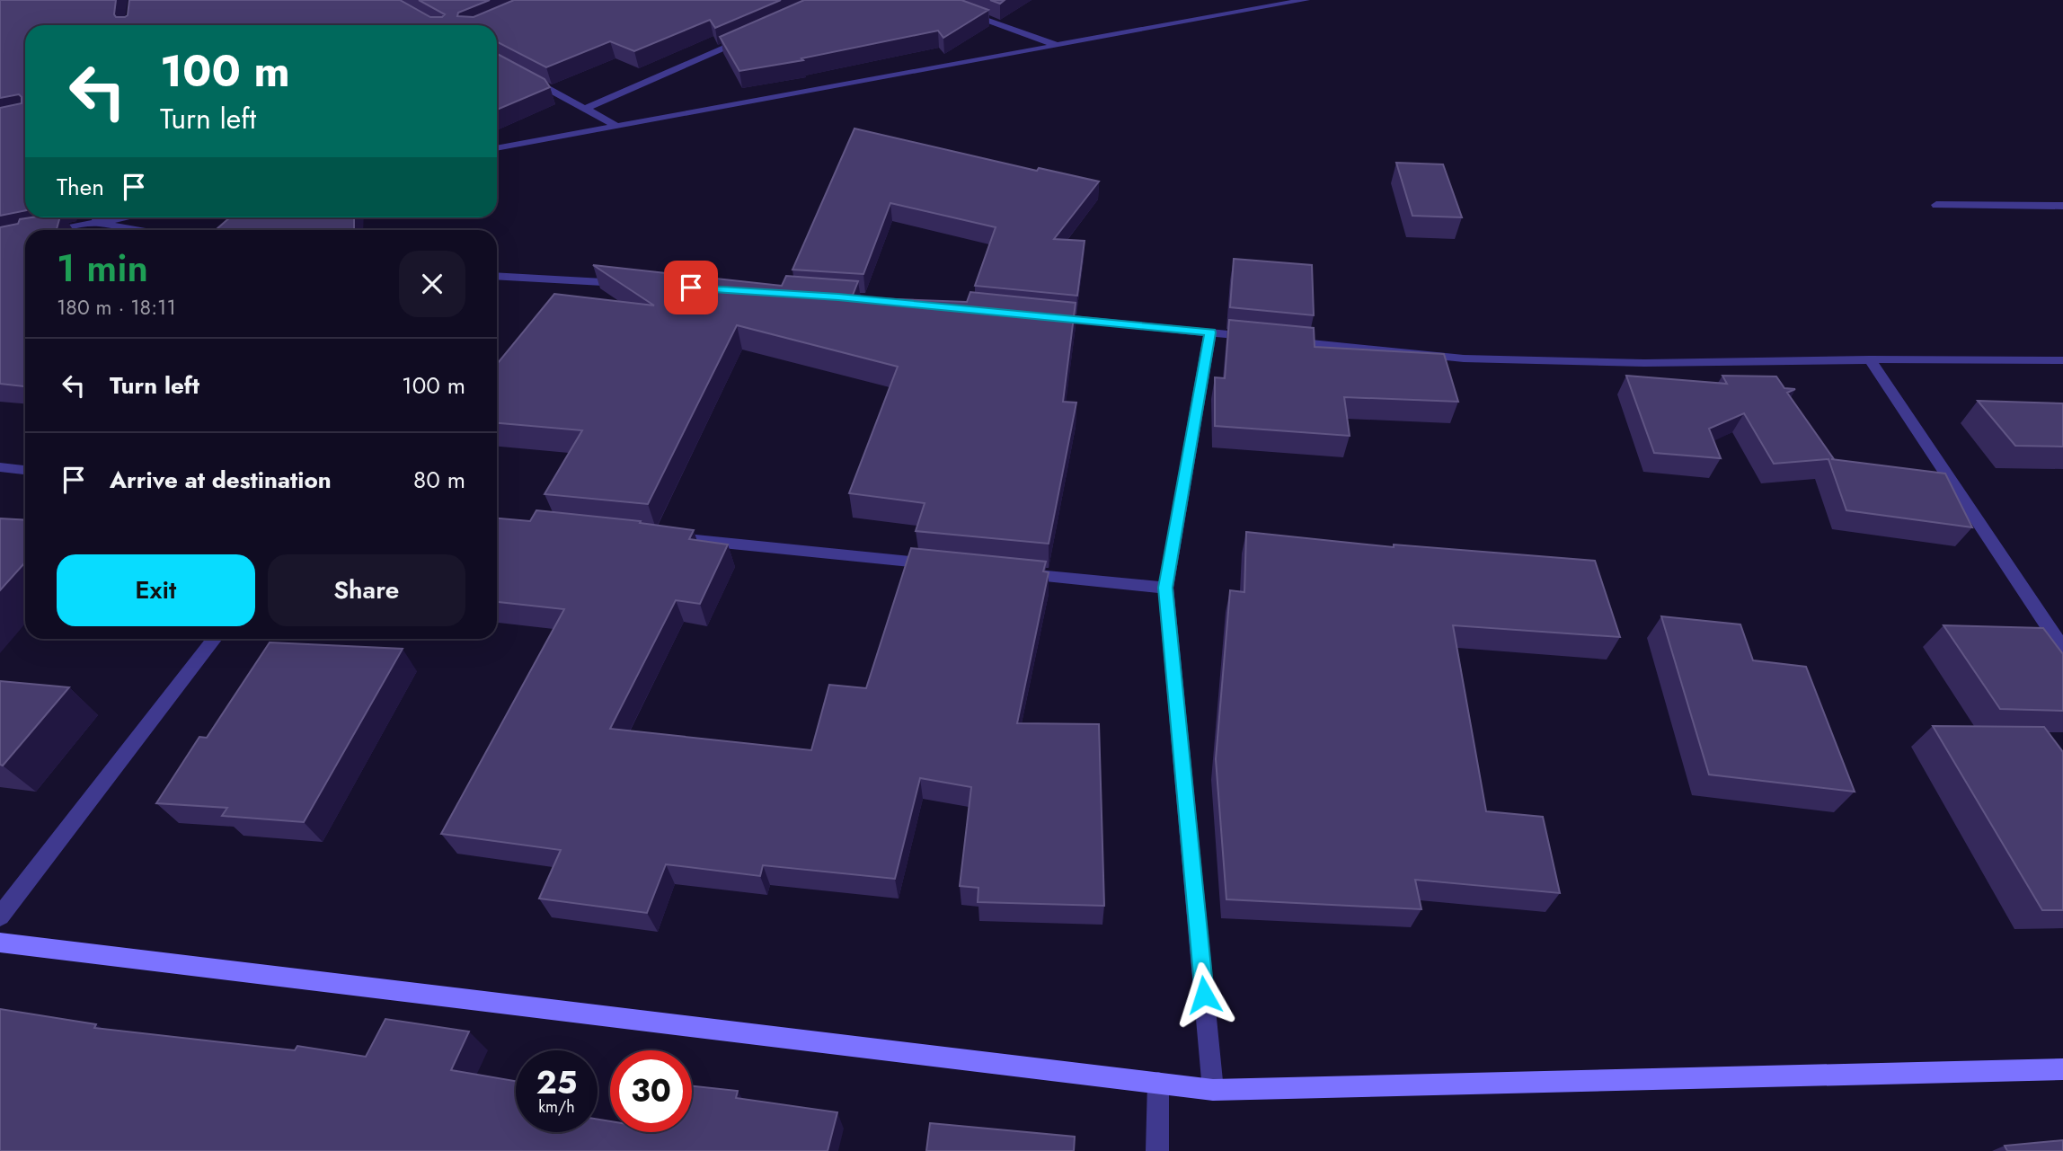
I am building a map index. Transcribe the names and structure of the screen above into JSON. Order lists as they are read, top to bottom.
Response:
{
  "page": {
    "turn": ["100 m", "Turn left"],
    "then": "Then",
    "heading": ["1 min", "180 m · 18:11"],
    "list": [
      {
        "name": "Turn left",
        "value": "100 m"
      },
      {
        "name": "Arrive at destination",
        "value": "80 m"
      }
    ],
    "buttons": ["Exit", "Share"],
    "speed": "25 km/h",
    "limit": "30"
  }
}
